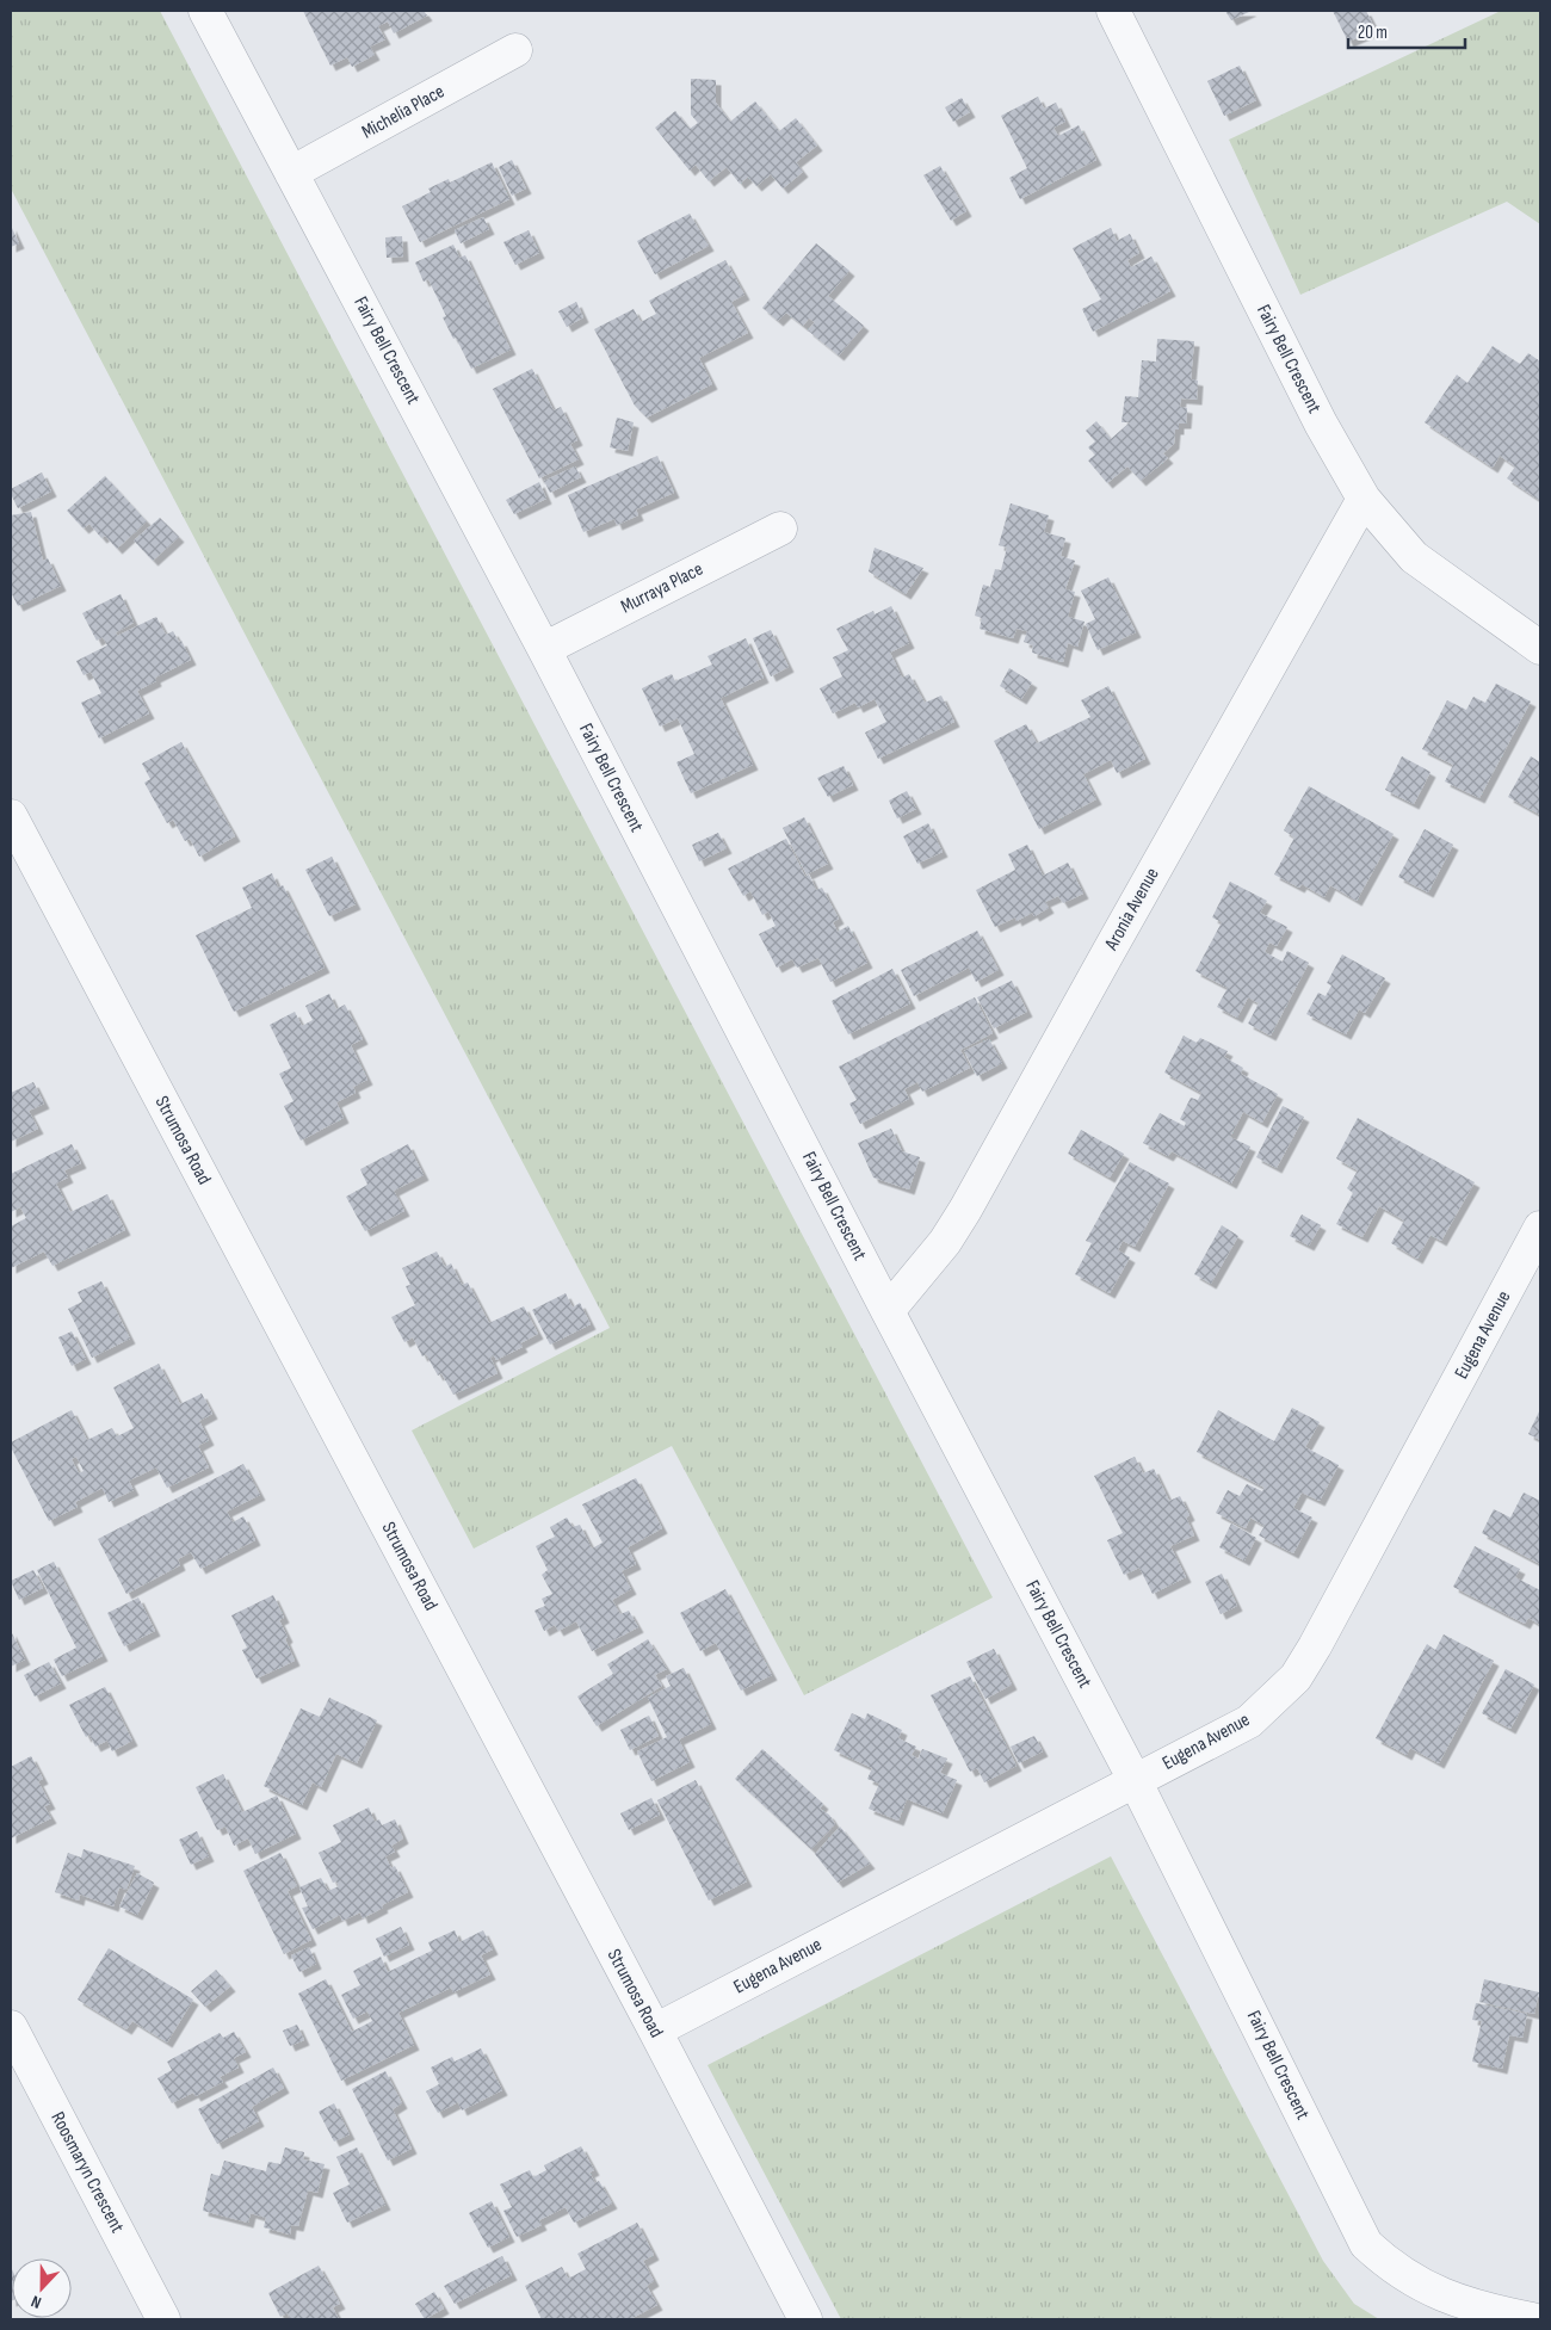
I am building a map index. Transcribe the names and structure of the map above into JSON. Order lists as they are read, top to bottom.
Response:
{
  "streets": {
    "street": [
      "Michelia Place",
      "Fairy Bell Crescent",
      "Murraya Place",
      "Aronia Avenue",
      "Strumosa Road",
      "Eugena Avenue",
      "Roosmaryn Crescent"
    ]
  },
  "crossings": [
    ["Michelia Place", "Fairy Bell Crescent"],
    ["Fairy Bell Crescent", "Murraya Place"],
    ["Fairy Bell Crescent", "Aronia Avenue"],
    ["Fairy Bell Crescent", "Eugena Avenue"],
    ["Strumosa Road", "Eugena Avenue"]
  ],
  "scale_bar": "20 m",
  "north": "bottom"
}
